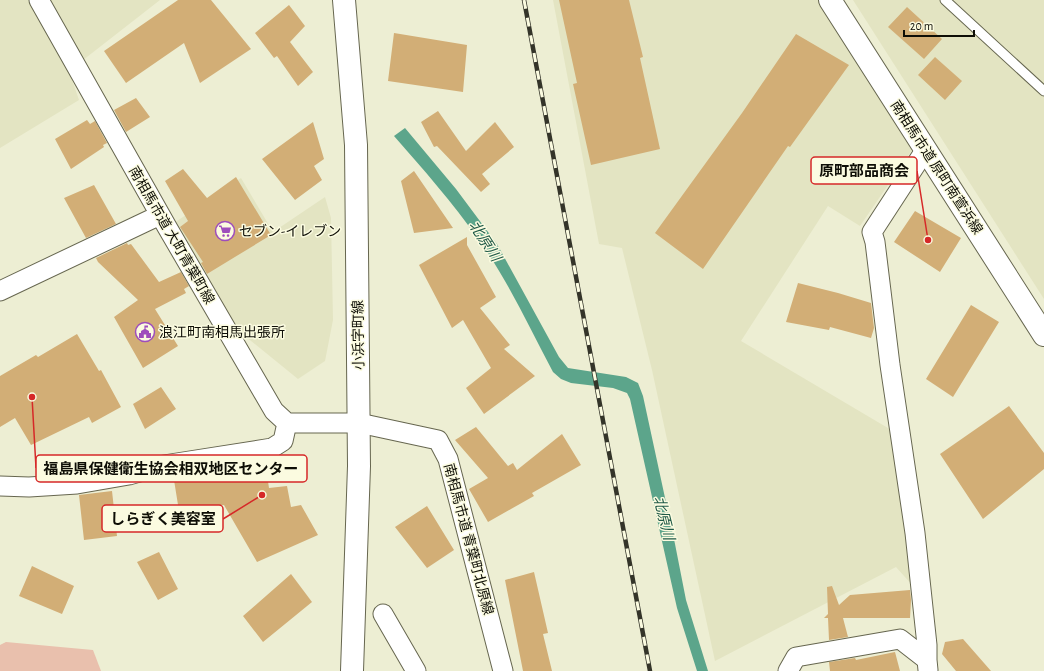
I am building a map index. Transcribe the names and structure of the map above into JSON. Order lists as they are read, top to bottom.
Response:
{
  "streets": {
    "main road": ["南相馬市道 原町南萱浜線", "小浜字町線"],
    "street": ["南相馬市道 大町青葉町線", "南相馬市道 青葉町北原線"]
  },
  "crossings": [
    ["小浜字町線", "南相馬市道 青葉町北原線"]
  ],
  "water": ["北原川"],
  "places": {
    "supermarket": ["セブン-イレブン"],
    "other": ["原町部品商会", "福島県保健衛生協会相双地区センター", "しらぎく美容室"],
    "public building": ["浪江町南相馬出張所"]
  },
  "scale_bar": "20 m"
}
